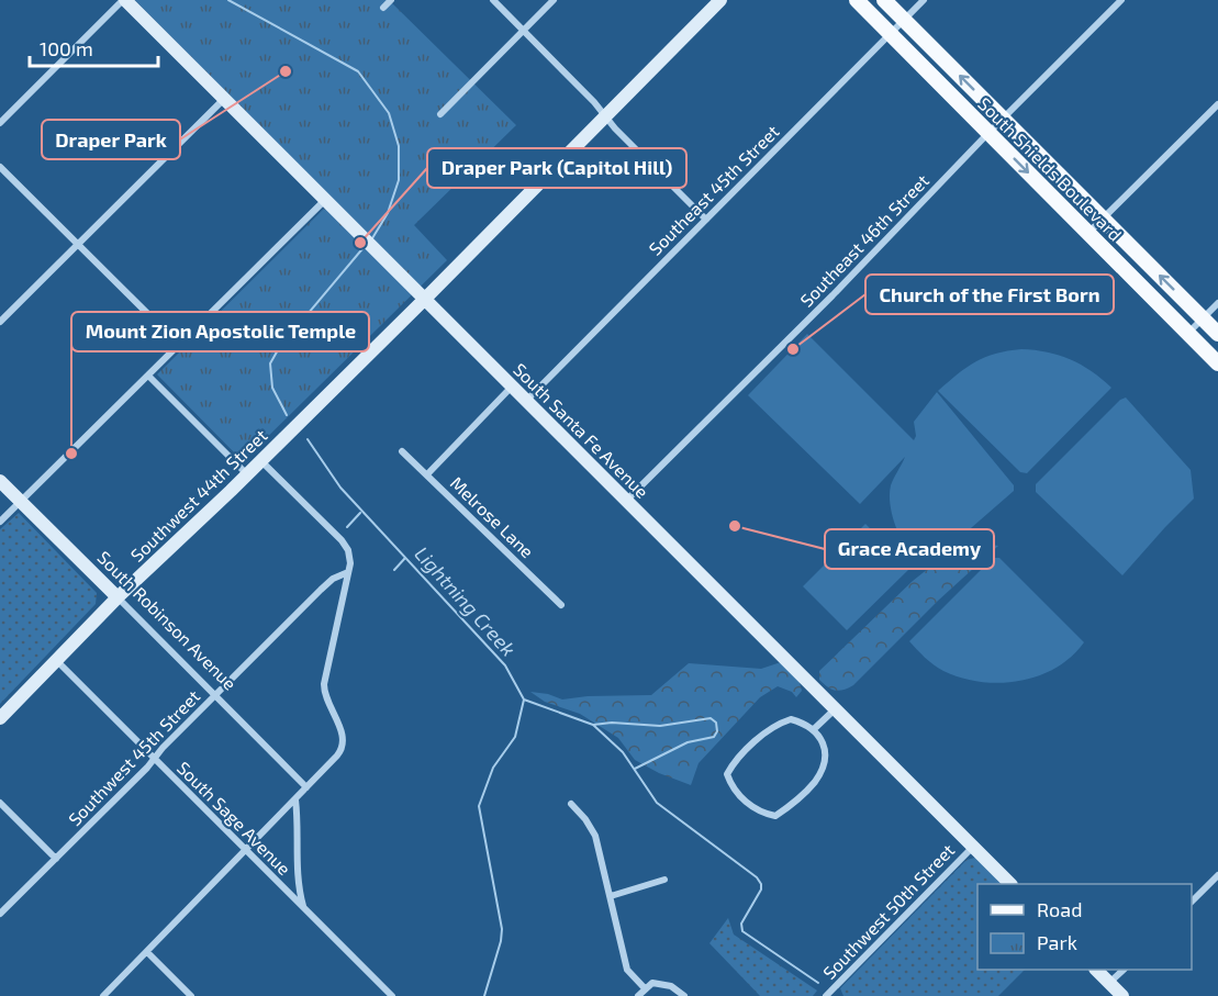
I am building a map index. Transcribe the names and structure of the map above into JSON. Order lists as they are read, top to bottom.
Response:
{
  "streets": {
    "main road": ["South Shields Boulevard"],
    "street": [
      "Southeast 45th Street",
      "Southeast 46th Street",
      "South Santa Fe Avenue",
      "Southwest 44th Street",
      "Melrose Lane",
      "South Robinson Avenue",
      "Southwest 45th Street",
      "South Sage Avenue",
      "Southwest 50th Street"
    ]
  },
  "crossings": [
    ["South Shields Boulevard", "Southeast 45th Street"],
    ["South Shields Boulevard", "Southeast 46th Street"],
    ["Southeast 45th Street", "South Santa Fe Avenue"],
    ["Southeast 46th Street", "South Santa Fe Avenue"],
    ["South Santa Fe Avenue", "Southwest 44th Street"],
    ["South Santa Fe Avenue", "Southwest 50th Street"],
    ["Southwest 44th Street", "South Robinson Avenue"],
    ["Southwest 44th Street", "South Sage Avenue"],
    ["South Robinson Avenue", "Southwest 45th Street"],
    ["Southwest 45th Street", "South Sage Avenue"]
  ],
  "water": ["Lightning Creek"],
  "places": [
    "Draper Park",
    "Draper Park (Capitol Hill)",
    "Church of the First Born",
    "Mount Zion Apostolic Temple",
    "Grace Academy"
  ],
  "legend": ["Road", "Park"],
  "scale_bar": "100 m"
}
